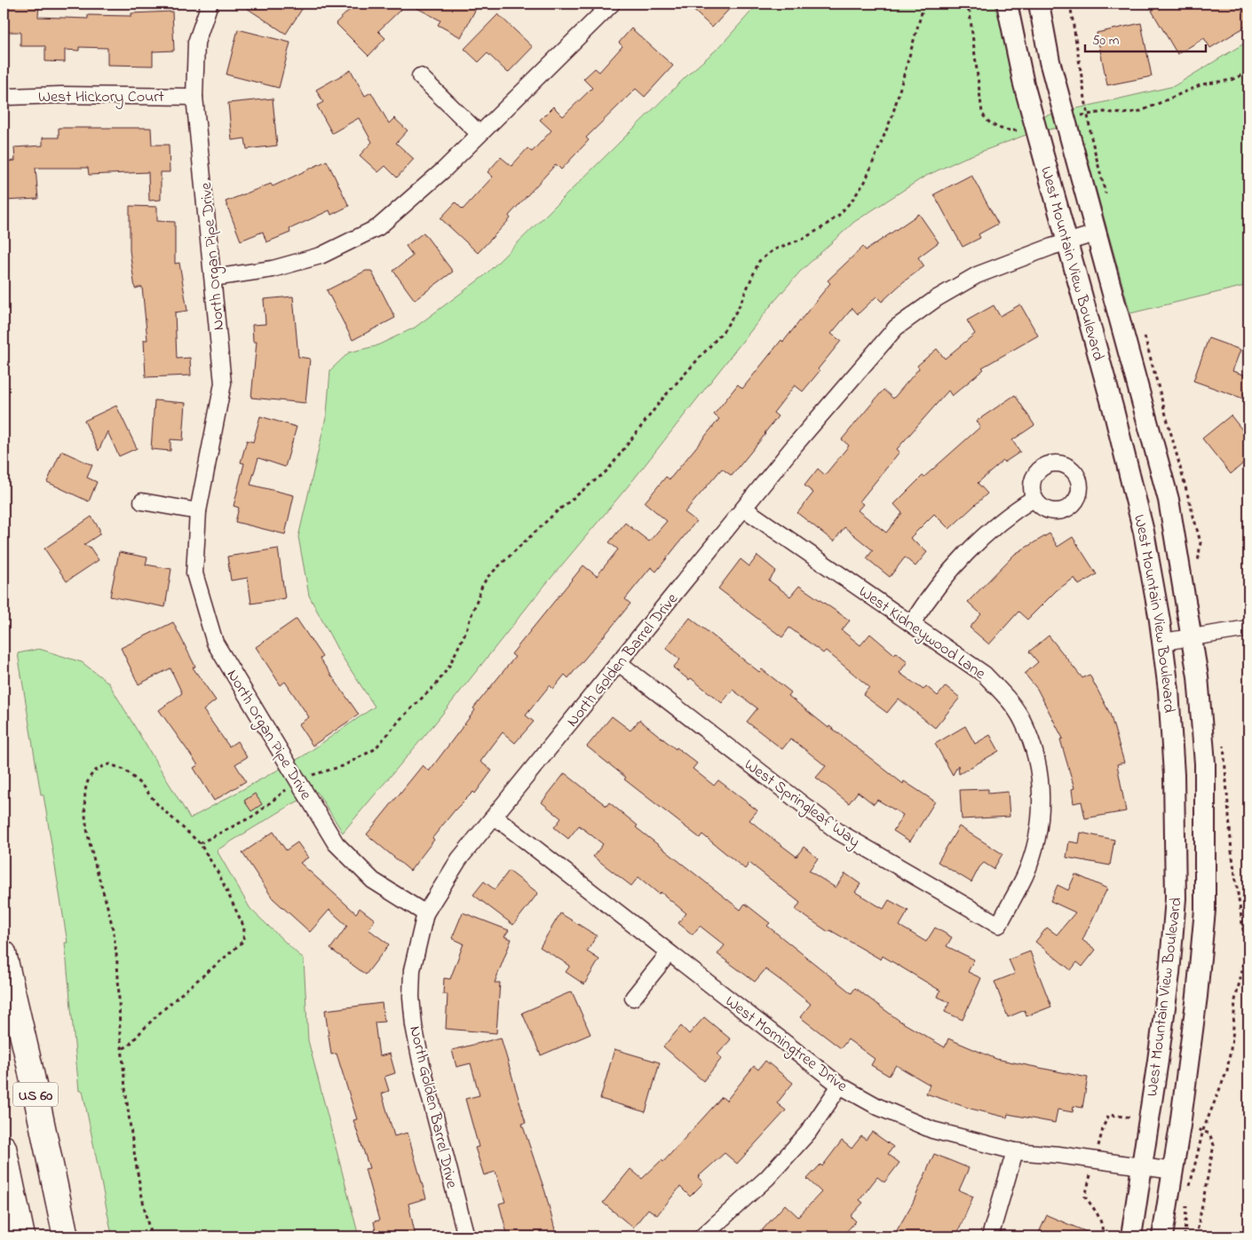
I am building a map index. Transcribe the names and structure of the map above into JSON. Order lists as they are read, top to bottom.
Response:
{
  "streets": {
    "highway": ["US 60"],
    "street": [
      "West Hickory Court",
      "North Organ Pipe Drive",
      "West Mountain View Boulevard",
      "West Kidneywood Lane",
      "North Golden Barrel Drive",
      "West Springleaf Way",
      "West Morningtree Drive"
    ]
  },
  "crossings": [
    ["West Hickory Court", "North Organ Pipe Drive"],
    ["North Organ Pipe Drive", "North Golden Barrel Drive"],
    ["West Mountain View Boulevard", "North Golden Barrel Drive"],
    ["West Mountain View Boulevard", "West Morningtree Drive"],
    ["West Kidneywood Lane", "North Golden Barrel Drive"],
    ["West Kidneywood Lane", "West Springleaf Way"],
    ["North Golden Barrel Drive", "West Springleaf Way"],
    ["North Golden Barrel Drive", "West Morningtree Drive"]
  ],
  "scale_bar": "50 m"
}
